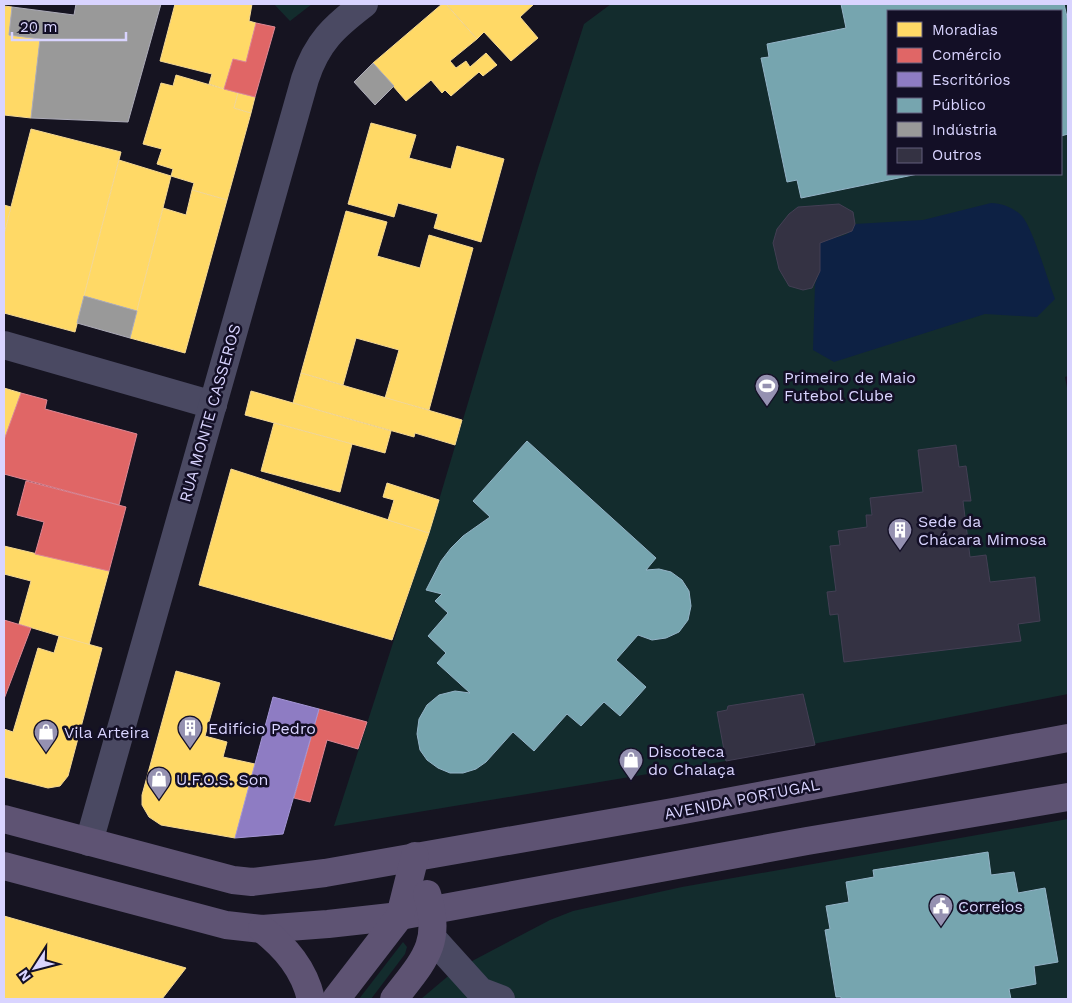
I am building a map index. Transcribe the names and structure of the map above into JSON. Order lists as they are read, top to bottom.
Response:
{
  "streets": {
    "main road": ["AVENIDA PORTUGAL"],
    "street": ["RUA MONTE CASSEROS"]
  },
  "crossings": [
    ["RUA MONTE CASSEROS", "AVENIDA PORTUGAL"]
  ],
  "places": {
    "sports": ["Primeiro de Maio Futebol Clube"],
    "building": ["Sede da Chácara Mimosa", "Edifício Pedro"],
    "shop": ["Vila Arteira", "Discoteca do Chalaça", "U.F.O.S. Son"],
    "public building": ["Correios"]
  },
  "legend": [
    "Moradias",
    "Comércio",
    "Escritórios",
    "Público",
    "Indústria",
    "Outros"
  ],
  "scale_bar": "20 m",
  "north": "bottom left"
}
